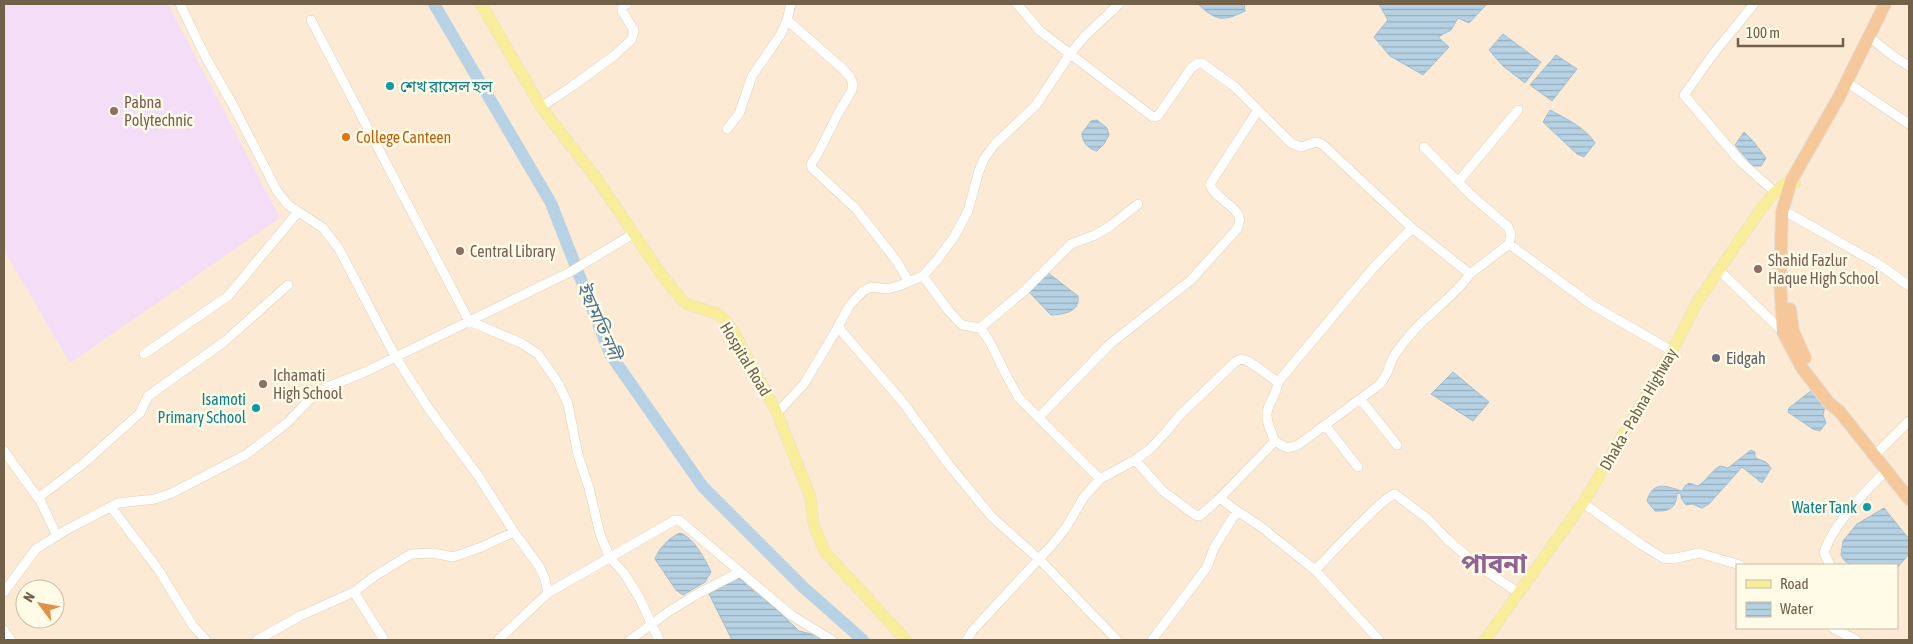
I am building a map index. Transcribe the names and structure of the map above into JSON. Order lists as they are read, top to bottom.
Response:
{
  "streets": {
    "highway": ["Dhaka - Pabna Highway"],
    "main road": ["Hospital Road"]
  },
  "districts": ["পাবনা"],
  "water": ["ইছামতি নদী"],
  "places": [
    "শেখ রাসেল হল",
    "Pabna Polytechnic",
    "College Canteen",
    "Central Library",
    "Shahid Fazlur Haque High School",
    "Eidgah",
    "Ichamati High School",
    "Isamoti Primary School",
    "Water Tank"
  ],
  "legend": ["Road", "Water"],
  "scale_bar": "100 m",
  "north": "top left"
}
